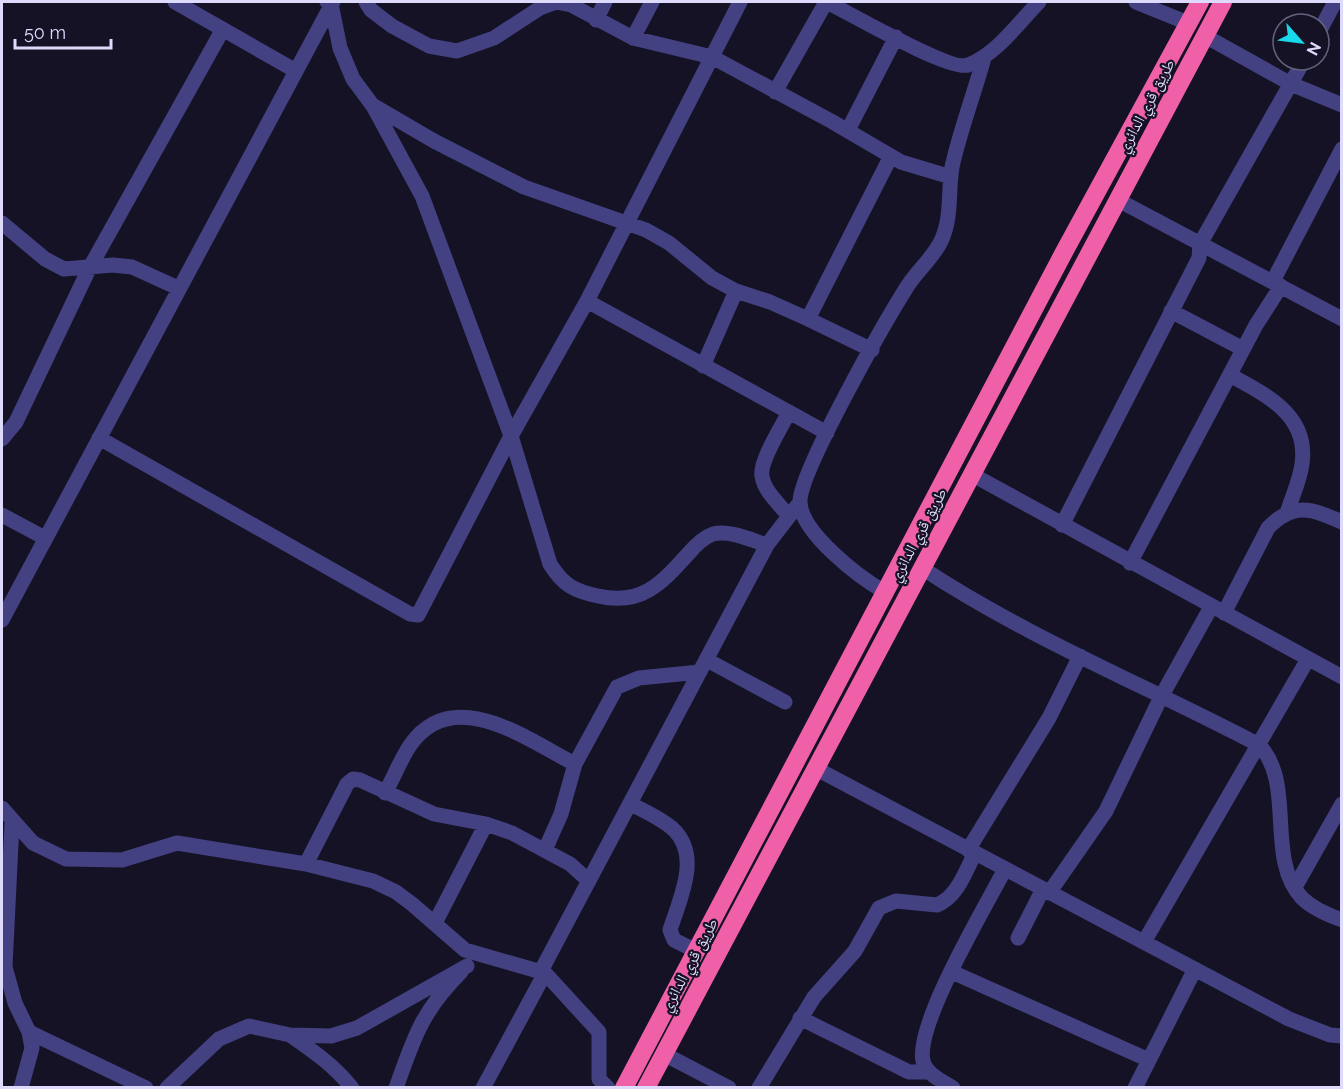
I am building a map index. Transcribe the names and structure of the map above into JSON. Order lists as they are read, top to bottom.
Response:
{
  "streets": {
    "highway": ["طريق قري الدائري"]
  },
  "scale_bar": "50 m",
  "north": "bottom right"
}
